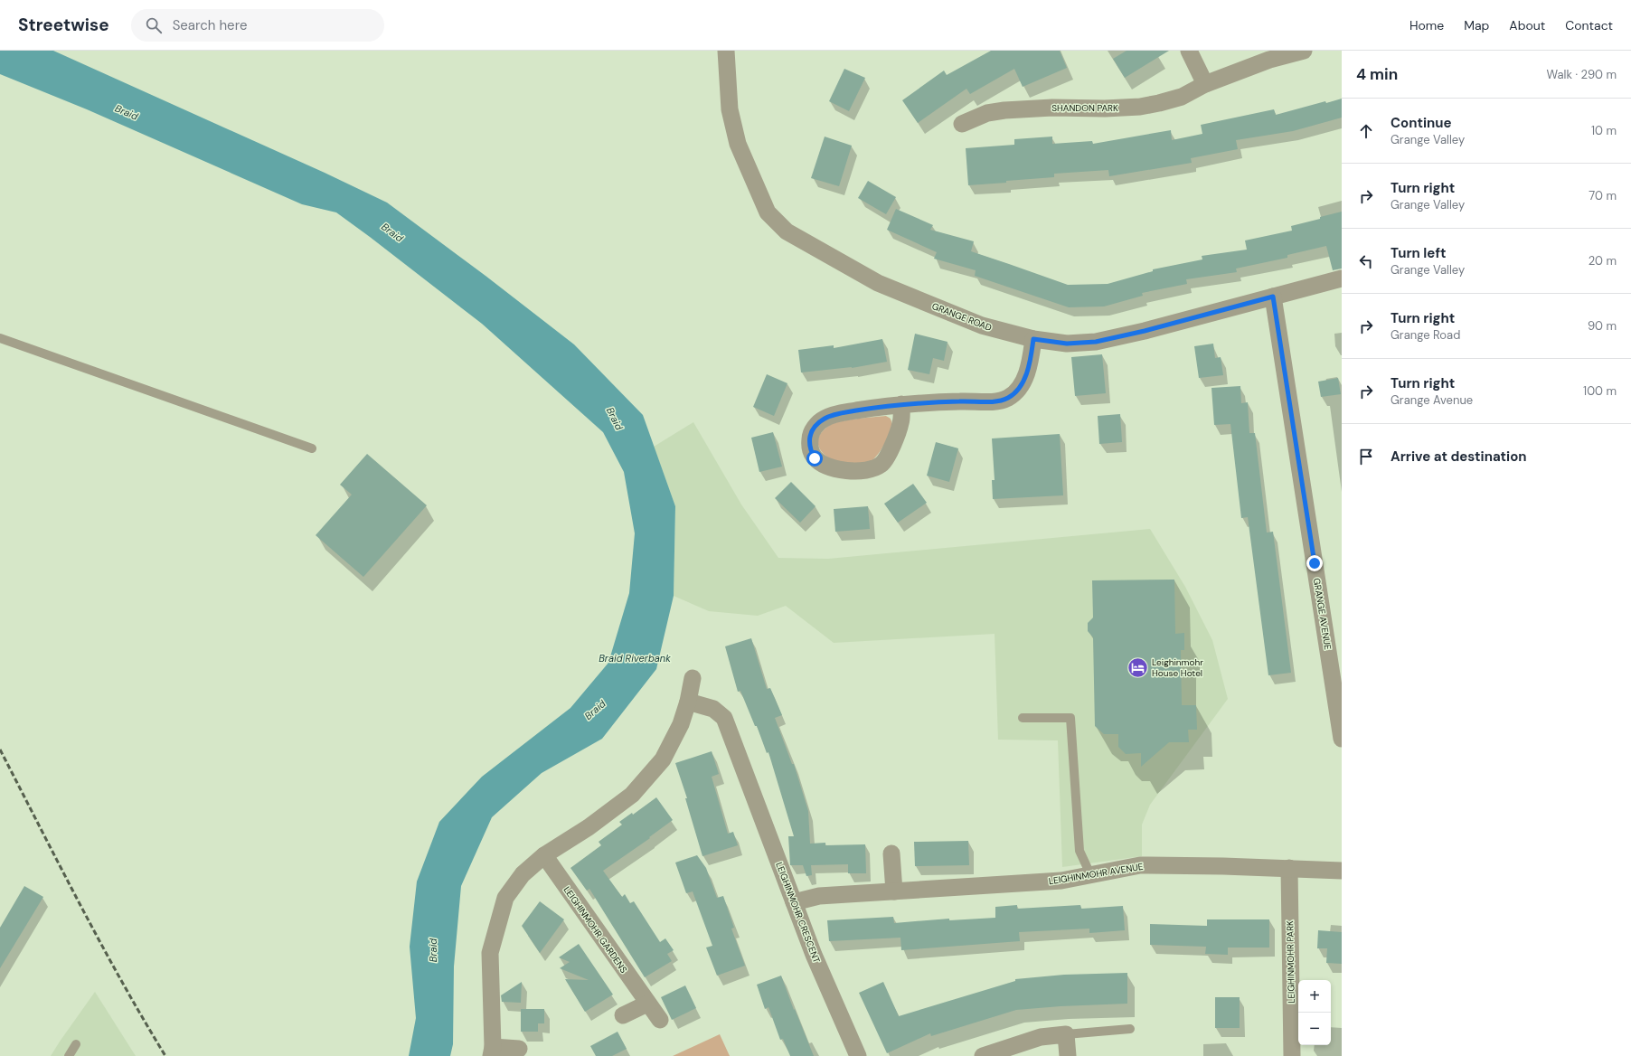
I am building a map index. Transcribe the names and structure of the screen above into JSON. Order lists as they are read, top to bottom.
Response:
{
  "streets": {
    "street": [
      "SHANDON PARK",
      "GRANGE ROAD",
      "GRANGE AVENUE",
      "LEIGHINMOHR AVENUE",
      "LEIGHINMOHR CRESCENT",
      "LEIGHINMOHR GARDENS",
      "LEIGHINMOHR PARK"
    ]
  },
  "crossings": [
    ["GRANGE ROAD", "GRANGE AVENUE"],
    ["LEIGHINMOHR AVENUE", "LEIGHINMOHR CRESCENT"],
    ["LEIGHINMOHR AVENUE", "LEIGHINMOHR PARK"]
  ],
  "water": ["Braid", "Braid Riverbank"],
  "places": {
    "hotel": ["Leighinmohr House Hotel"]
  },
  "page": {
    "header": "Streetwise",
    "search": "Search here",
    "nav": [
      "Home",
      "Map",
      "About",
      "Contact"
    ],
    "heading": ["4 min", "Walk · 290 m"],
    "list": [
      ["Continue", "Grange Valley", "10 m"],
      ["Turn right", "Grange Valley", "70 m"],
      ["Turn left", "Grange Valley", "20 m"],
      ["Turn right", "Grange Road", "90 m"],
      ["Turn right", "Grange Avenue", "100 m"],
      "Arrive at destination"
    ],
    "map_buttons": ["+", "−"]
  }
}
